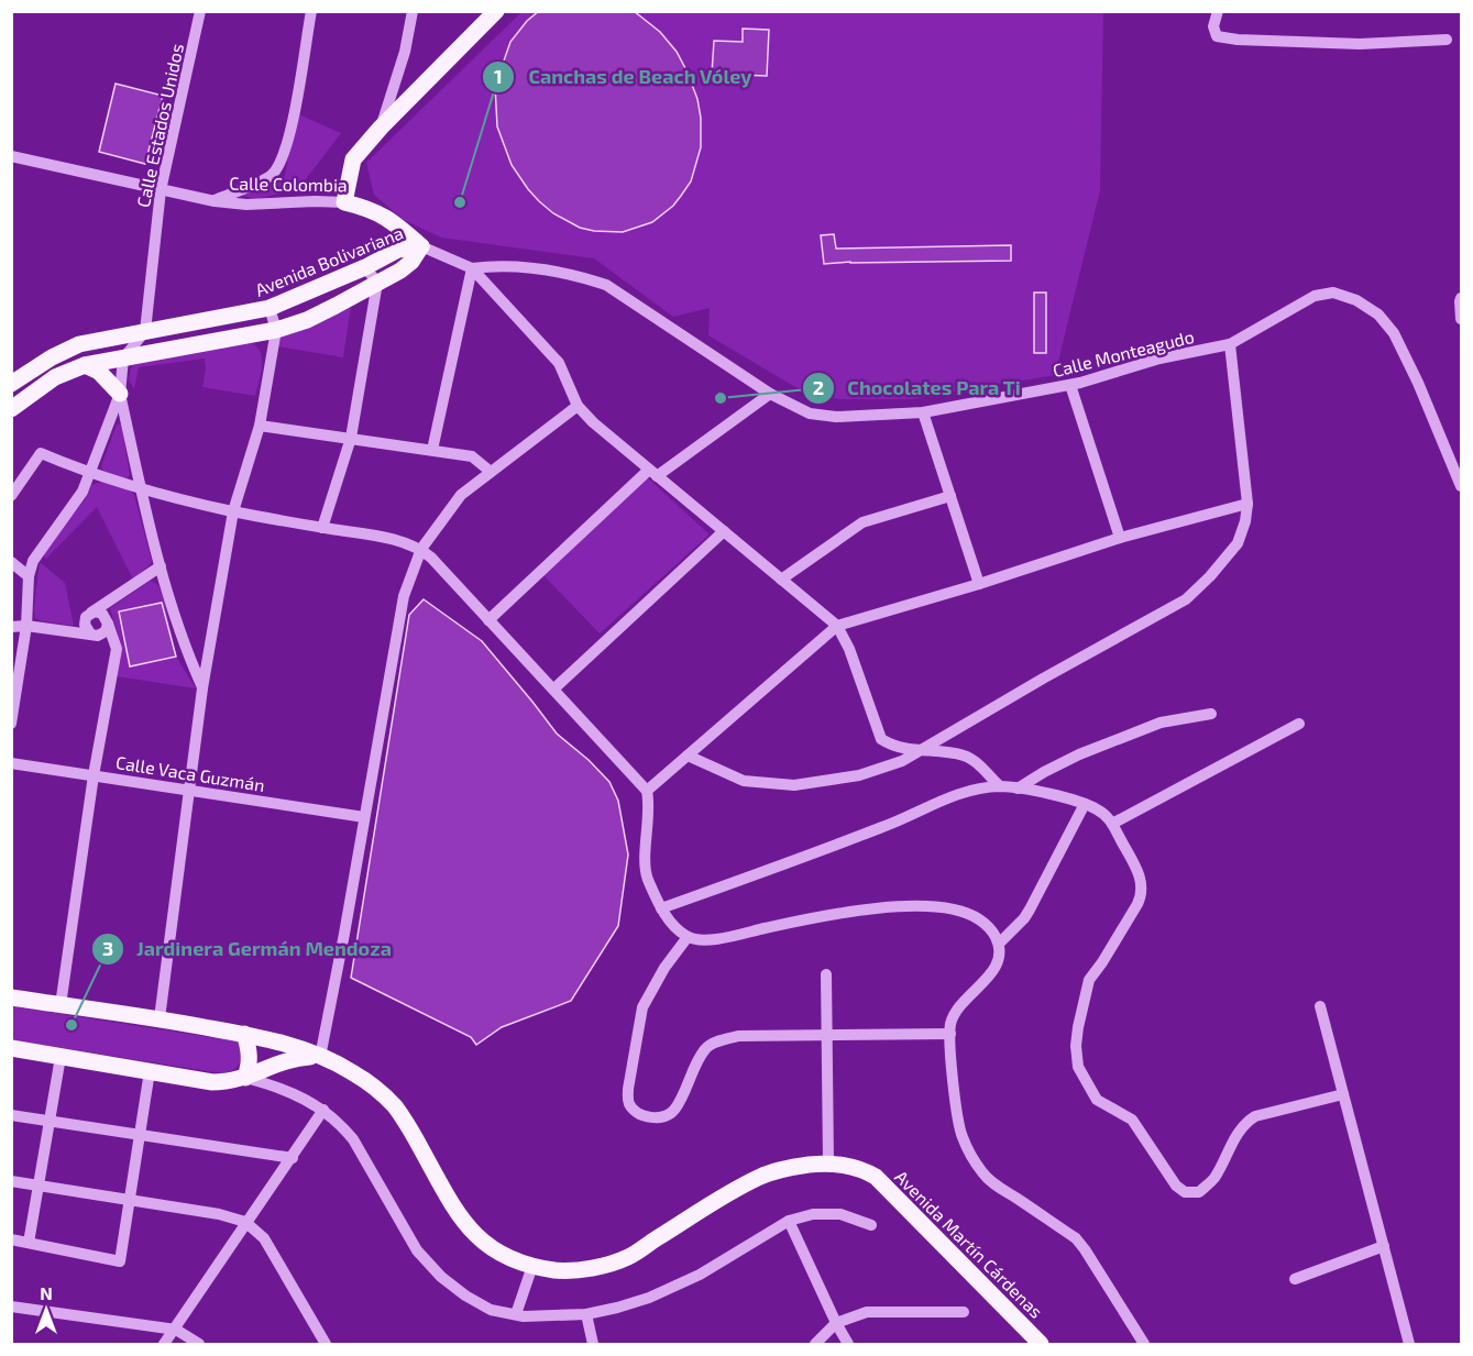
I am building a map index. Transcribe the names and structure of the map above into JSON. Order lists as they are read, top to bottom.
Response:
{
  "streets": {
    "main road": ["Calle Colombia", "Avenida Bolivariana", "Avenida Martín Cárdenas"],
    "street": ["Calle Estados Unidos", "Calle Monteagudo", "Calle Vaca Guzmán"]
  },
  "crossings": [
    ["Calle Estados Unidos", "Calle Colombia"],
    ["Calle Estados Unidos", "Avenida Bolivariana"],
    ["Calle Colombia", "Avenida Bolivariana"],
    ["Calle Colombia", "Calle Monteagudo"]
  ],
  "places": ["Canchas de Beach Vóley", "Chocolates Para Ti", "Jardinera Germán Mendoza"],
  "north": "top"
}
